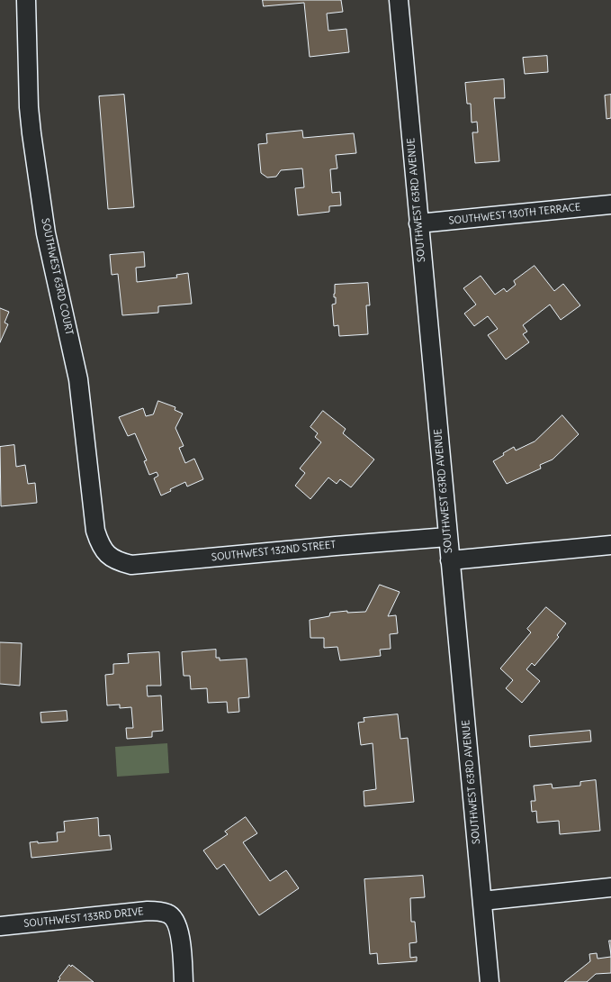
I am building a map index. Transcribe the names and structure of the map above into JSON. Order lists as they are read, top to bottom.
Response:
{
  "streets": {
    "street": [
      "SOUTHWEST 63RD AVENUE",
      "SOUTHWEST 130TH TERRACE",
      "SOUTHWEST 63RD COURT",
      "SOUTHWEST 132ND STREET",
      "SOUTHWEST 133RD DRIVE"
    ]
  },
  "crossings": [
    ["SOUTHWEST 63RD AVENUE", "SOUTHWEST 130TH TERRACE"],
    ["SOUTHWEST 63RD AVENUE", "SOUTHWEST 132ND STREET"],
    ["SOUTHWEST 63RD COURT", "SOUTHWEST 132ND STREET"]
  ]
}
